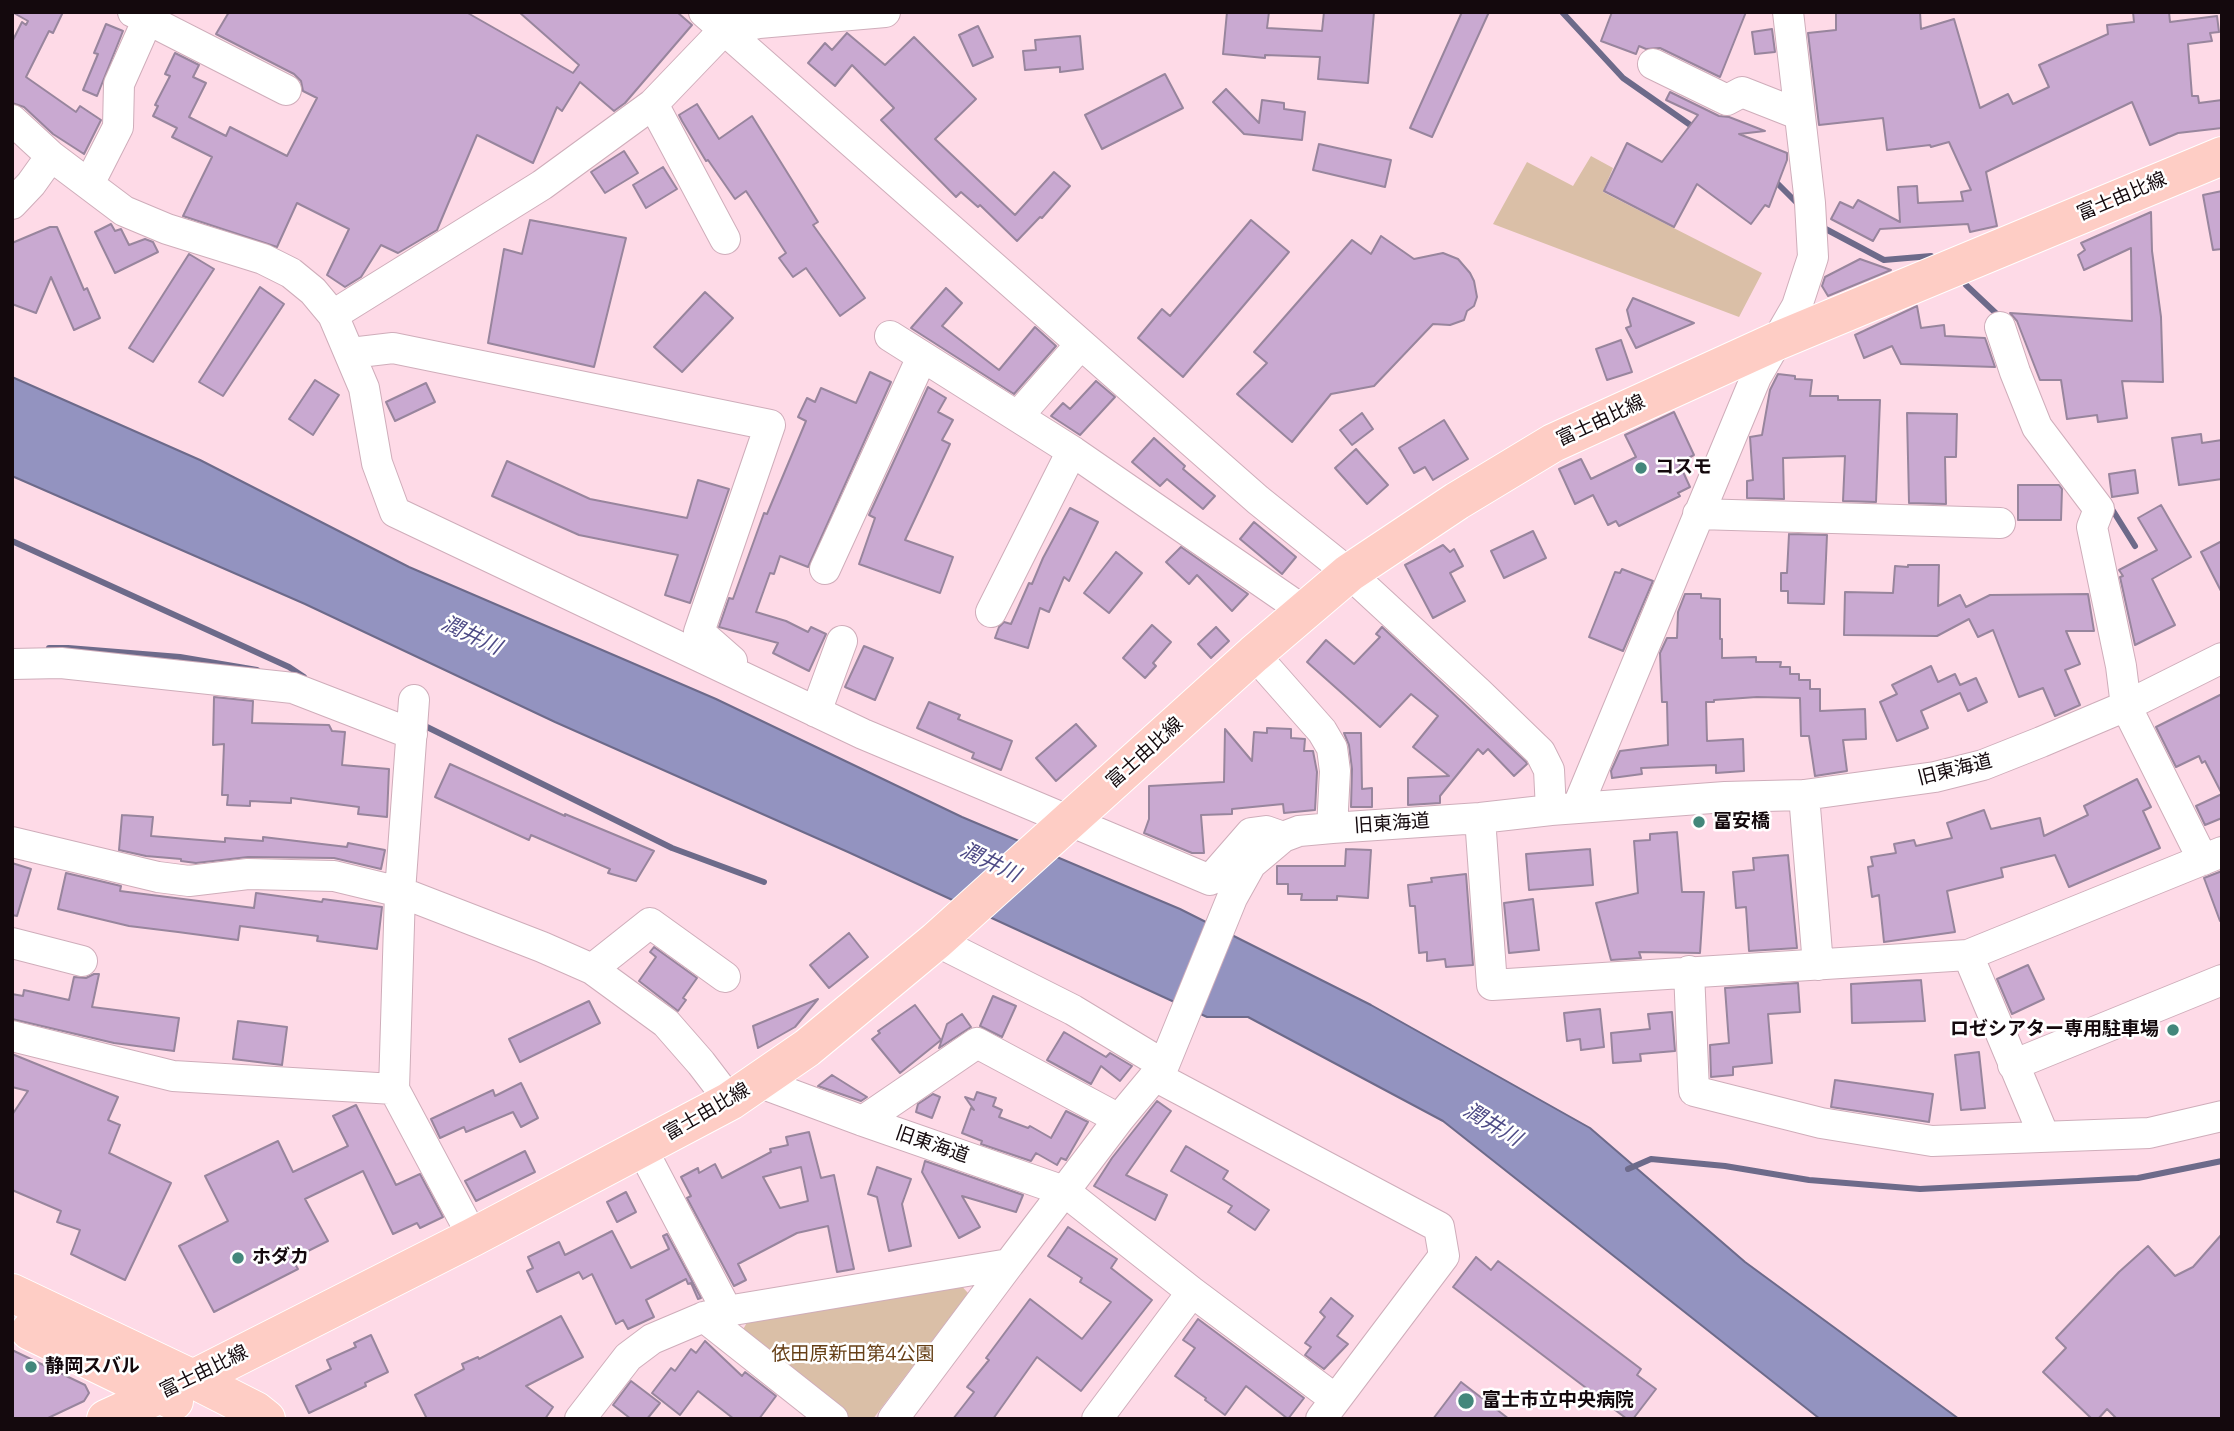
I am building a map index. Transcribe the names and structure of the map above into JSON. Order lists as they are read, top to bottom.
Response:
{
  "streets": {
    "main road": ["富士由比線"],
    "street": ["旧東海道"]
  },
  "crossings": [
    ["富士由比線", "旧東海道"]
  ],
  "water": ["潤井川"],
  "parks": ["依田原新田第4公園"],
  "places": [
    "コスモ",
    "冨安橋",
    "ロゼシアター専用駐車場",
    "ホダカ",
    "静岡スバル",
    "富士市立中央病院"
  ]
}
